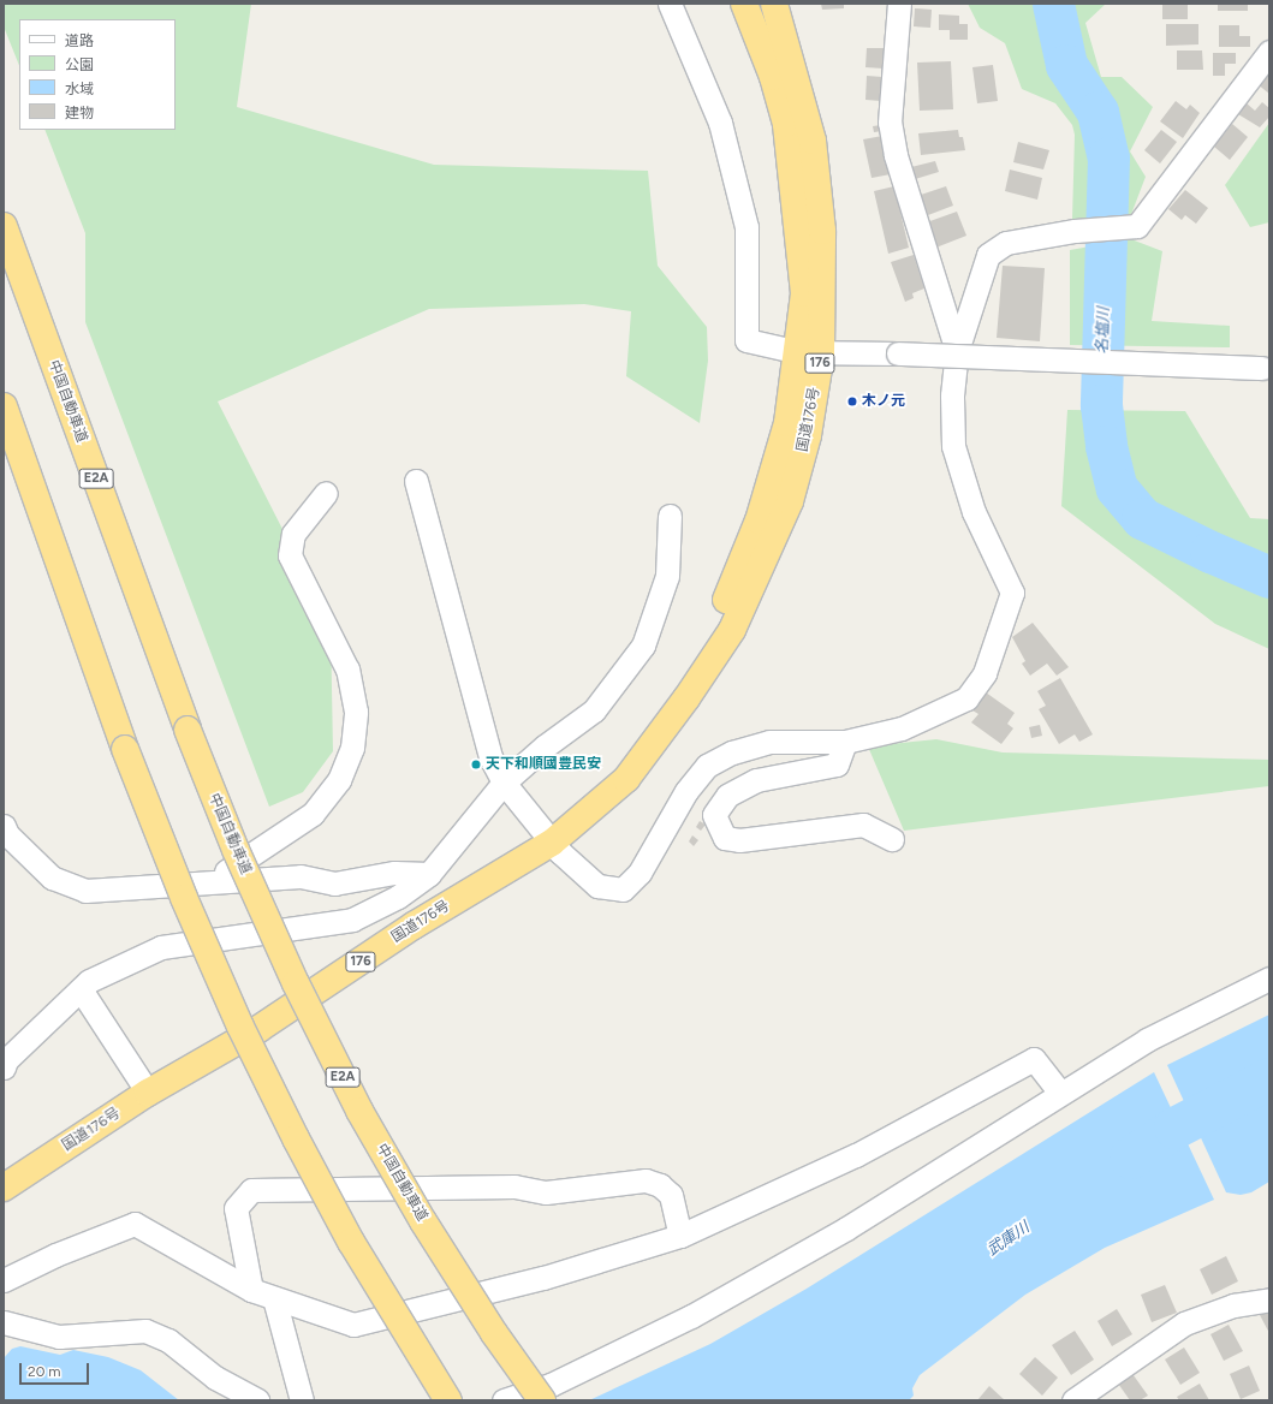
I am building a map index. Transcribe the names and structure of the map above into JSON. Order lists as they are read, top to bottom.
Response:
{
  "streets": {
    "highway": [
      "176",
      "中国自動車道",
      "国道176号",
      "E2A"
    ]
  },
  "water": ["名塩川", "武庫川"],
  "places": ["木ノ元", "天下和順國豊民安"],
  "legend": [
    "道路",
    "公園",
    "水域",
    "建物"
  ],
  "scale_bar": "20 m"
}
